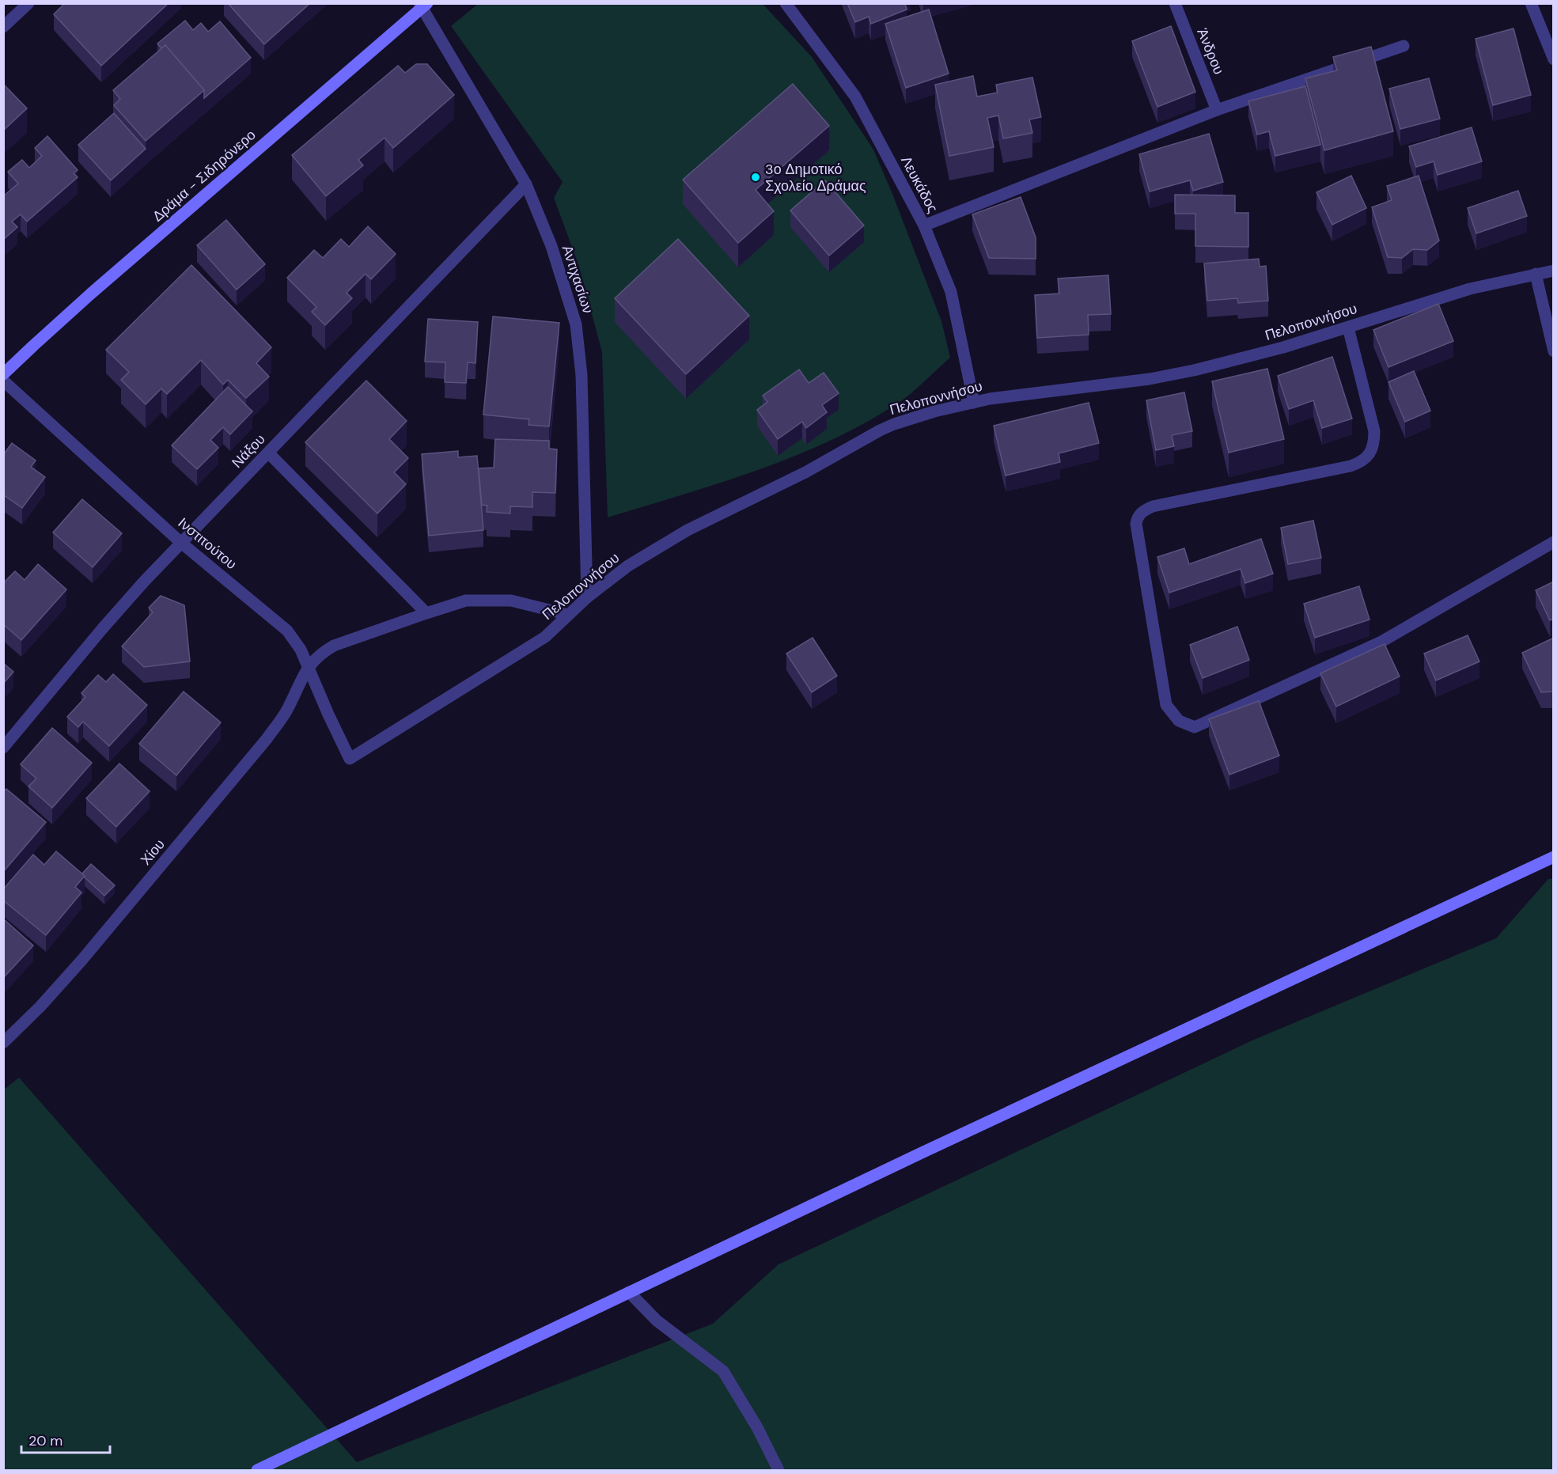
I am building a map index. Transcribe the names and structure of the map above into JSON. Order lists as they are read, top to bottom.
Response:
{
  "streets": {
    "street": [
      "Άνδρου",
      "Δράμα - Σιδηρόνερο",
      "Λευκάδος",
      "Αντιχασίων",
      "Πελοποννήσου",
      "Νάξου",
      "Ινστιτούτου",
      "Χίου"
    ]
  },
  "crossings": [
    ["Δράμα - Σιδηρόνερο", "Αντιχασίων"],
    ["Λευκάδος", "Πελοποννήσου"],
    ["Αντιχασίων", "Πελοποννήσου"],
    ["Αντιχασίων", "Νάξου"],
    ["Πελοποννήσου", "Ινστιτούτου"],
    ["Νάξου", "Ινστιτούτου"],
    ["Ινστιτούτου", "Χίου"]
  ],
  "places": ["3ο Δημοτικό Σχολείο Δράμας"],
  "scale_bar": "20 m"
}
